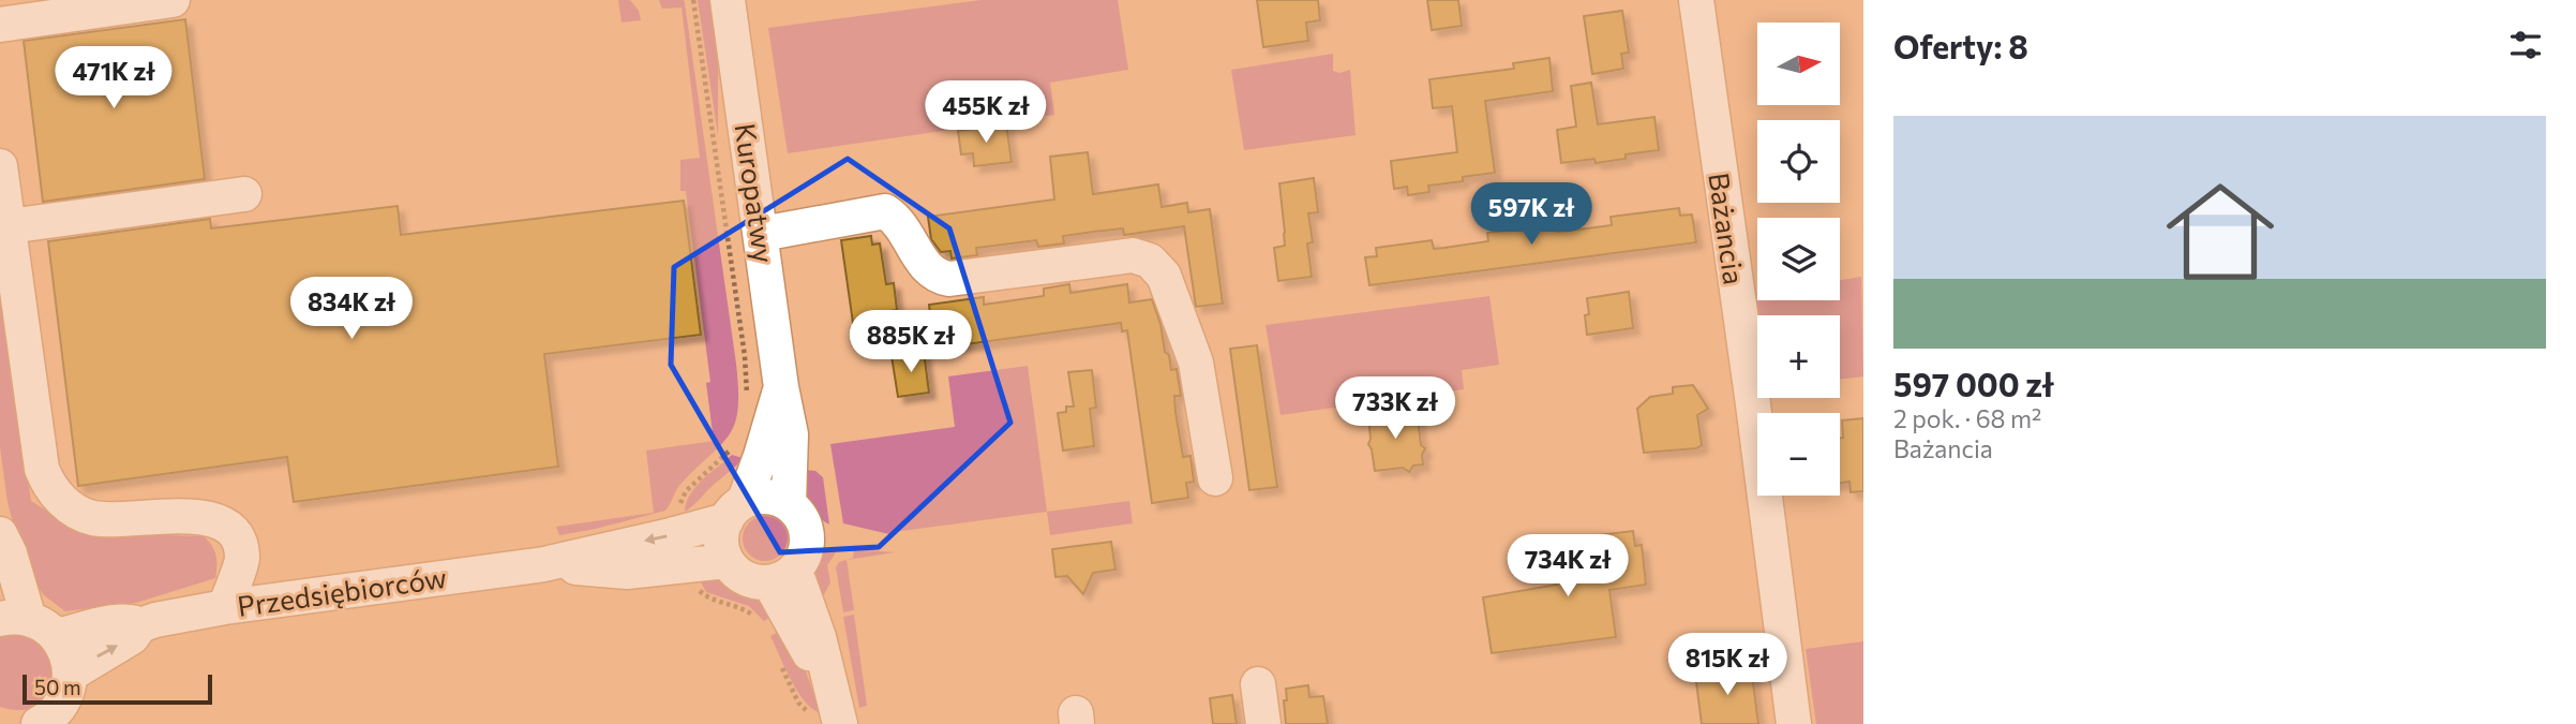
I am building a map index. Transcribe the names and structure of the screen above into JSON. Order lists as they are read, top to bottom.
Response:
{
  "streets": {
    "street": ["Kuropatwy", "Bażancia", "Przedsiębiorców"]
  },
  "crossings": [
    ["Kuropatwy", "Przedsiębiorców"]
  ],
  "scale_bar": "50 m",
  "north": "right",
  "page": {
    "heading": "Oferty: 8",
    "map_buttons": ["+", "−"],
    "price": [
      "471K zł",
      "455K zł",
      "597K zł",
      "834K zł",
      "885K zł",
      "733K zł",
      "734K zł",
      "815K zł"
    ],
    "list": [
      {
        "name": "597 000 zł",
        "note": "2 pok. · 68 m² · Bażancia"
      }
    ],
    "scale": "50 m"
  }
}
